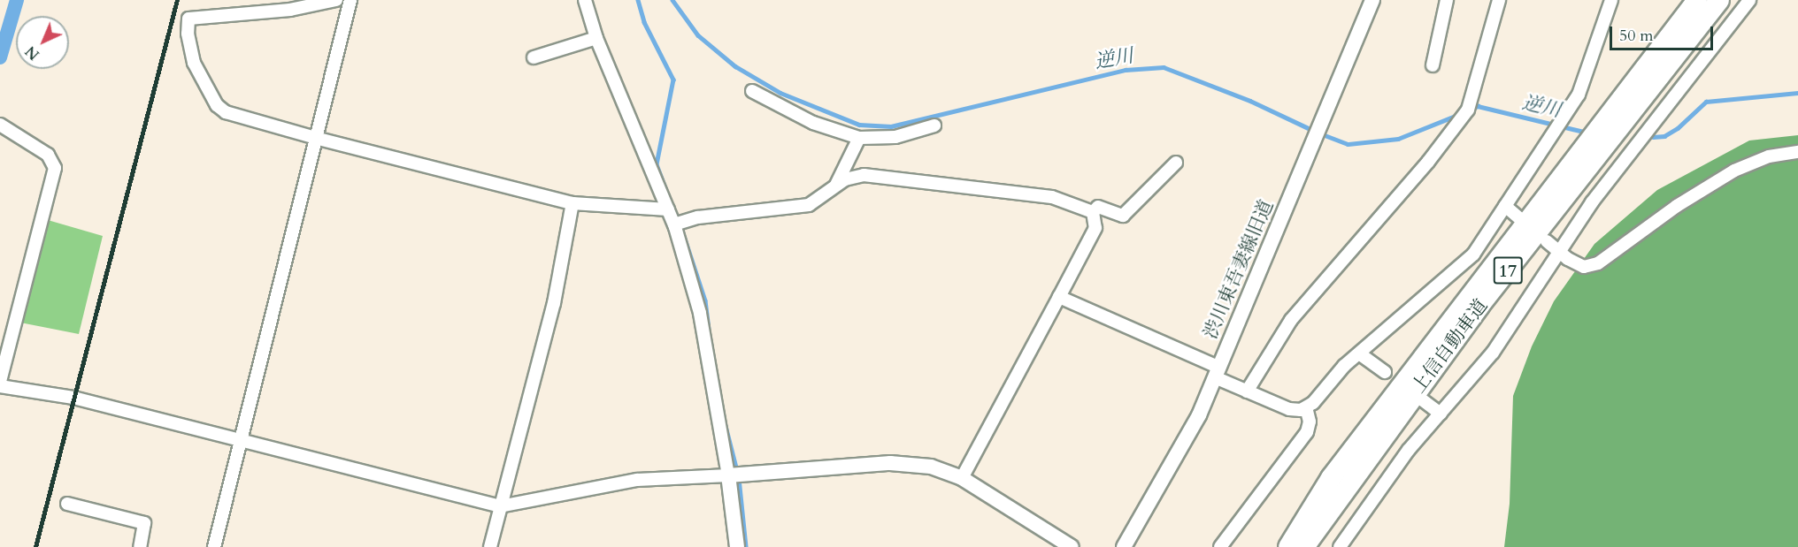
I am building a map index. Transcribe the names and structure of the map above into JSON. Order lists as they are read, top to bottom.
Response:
{
  "streets": {
    "highway": ["17", "上信自動車道"],
    "street": ["渋川東吾妻線旧道"]
  },
  "crossings": [
    ["17", "上信自動車道"]
  ],
  "water": ["逆川"],
  "scale_bar": "50 m",
  "north": "bottom left"
}
